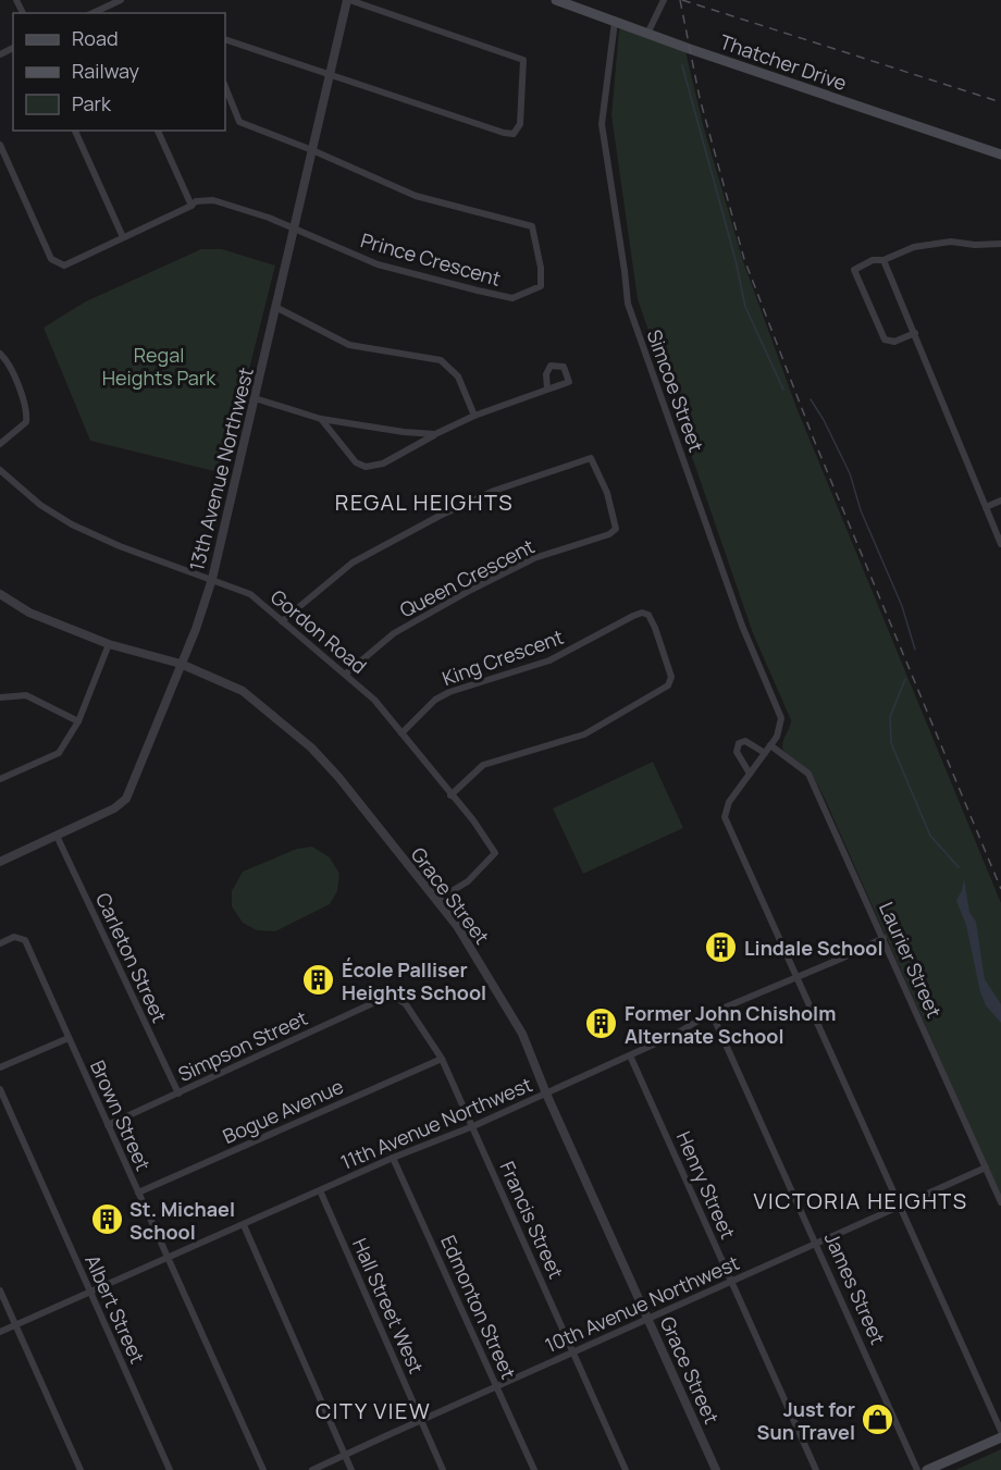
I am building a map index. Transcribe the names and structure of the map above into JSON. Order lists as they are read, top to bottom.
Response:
{
  "streets": {
    "main road": ["Thatcher Drive"],
    "street": [
      "Prince Crescent",
      "Simcoe Street",
      "13th Avenue Northwest",
      "Queen Crescent",
      "Gordon Road",
      "King Crescent",
      "Grace Street",
      "Carleton Street",
      "Laurier Street",
      "Simpson Street",
      "Bogue Avenue",
      "Brown Street",
      "11th Avenue Northwest",
      "Henry Street",
      "Francis Street",
      "James Street",
      "10th Avenue Northwest",
      "Hall Street West",
      "Edmonton Street",
      "Albert Street"
    ]
  },
  "crossings": [
    ["Thatcher Drive", "Simcoe Street"],
    ["Prince Crescent", "13th Avenue Northwest"],
    ["Simcoe Street", "Laurier Street"],
    ["Simcoe Street", "11th Avenue Northwest"],
    ["Simcoe Street", "10th Avenue Northwest"],
    ["13th Avenue Northwest", "Gordon Road"],
    ["13th Avenue Northwest", "Grace Street"],
    ["13th Avenue Northwest", "Carleton Street"],
    ["Queen Crescent", "Gordon Road"],
    ["Gordon Road", "King Crescent"],
    ["Gordon Road", "Grace Street"],
    ["Grace Street", "11th Avenue Northwest"],
    ["Grace Street", "10th Avenue Northwest"],
    ["Carleton Street", "Simpson Street"],
    ["Laurier Street", "11th Avenue Northwest"],
    ["Laurier Street", "10th Avenue Northwest"],
    ["Simpson Street", "Brown Street"],
    ["Simpson Street", "Francis Street"],
    ["Bogue Avenue", "Brown Street"],
    ["Bogue Avenue", "Francis Street"],
    ["Brown Street", "11th Avenue Northwest"],
    ["11th Avenue Northwest", "Henry Street"],
    ["11th Avenue Northwest", "Francis Street"],
    ["11th Avenue Northwest", "James Street"],
    ["11th Avenue Northwest", "Hall Street West"],
    ["11th Avenue Northwest", "Edmonton Street"],
    ["11th Avenue Northwest", "Albert Street"],
    ["Henry Street", "10th Avenue Northwest"],
    ["Francis Street", "10th Avenue Northwest"],
    ["James Street", "10th Avenue Northwest"],
    ["10th Avenue Northwest", "Hall Street West"],
    ["10th Avenue Northwest", "Edmonton Street"]
  ],
  "districts": ["REGAL HEIGHTS", "VICTORIA HEIGHTS", "CITY VIEW"],
  "parks": ["Regal Heights Park"],
  "places": {
    "building": [
      "Lindale School",
      "École Palliser Heights School",
      "Former John Chisholm Alternate School",
      "St. Michael School"
    ],
    "shop": ["Just for Sun Travel"]
  },
  "legend": ["Road", "Railway", "Park"]
}
